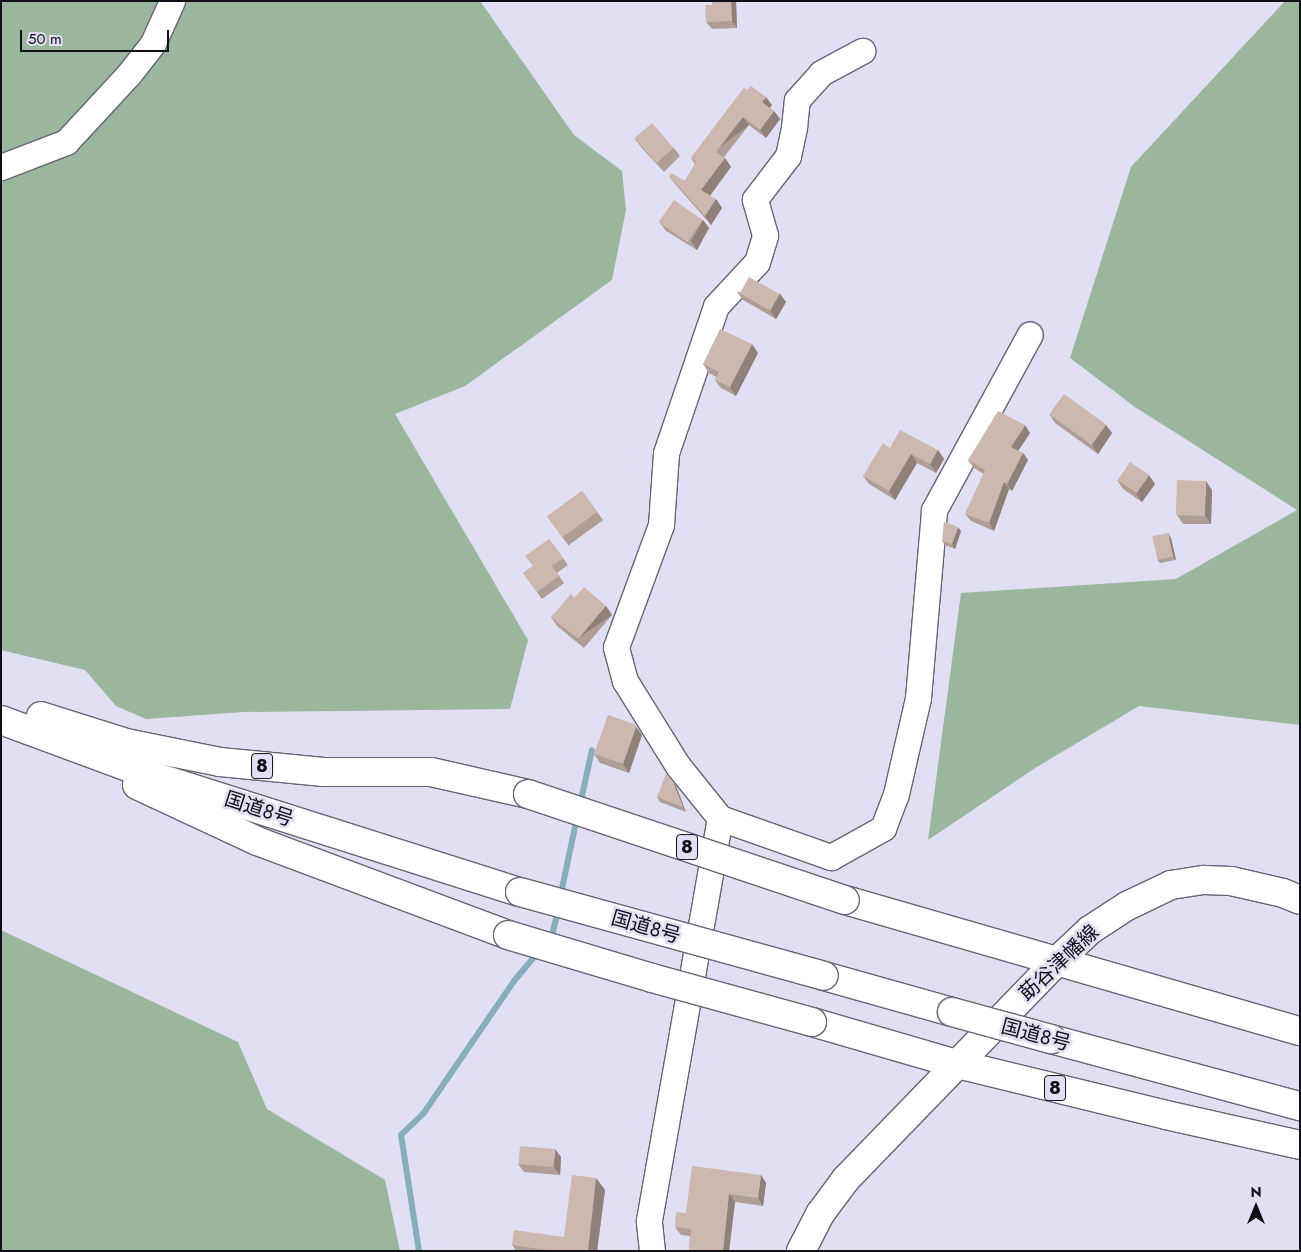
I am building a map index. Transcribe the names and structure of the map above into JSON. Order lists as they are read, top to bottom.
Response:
{
  "streets": {
    "main road": ["8", "国道8号", "莇谷津幡線"]
  },
  "crossings": [
    ["8", "国道8号"],
    ["8", "莇谷津幡線"]
  ],
  "scale_bar": "50 m",
  "north": "top"
}
